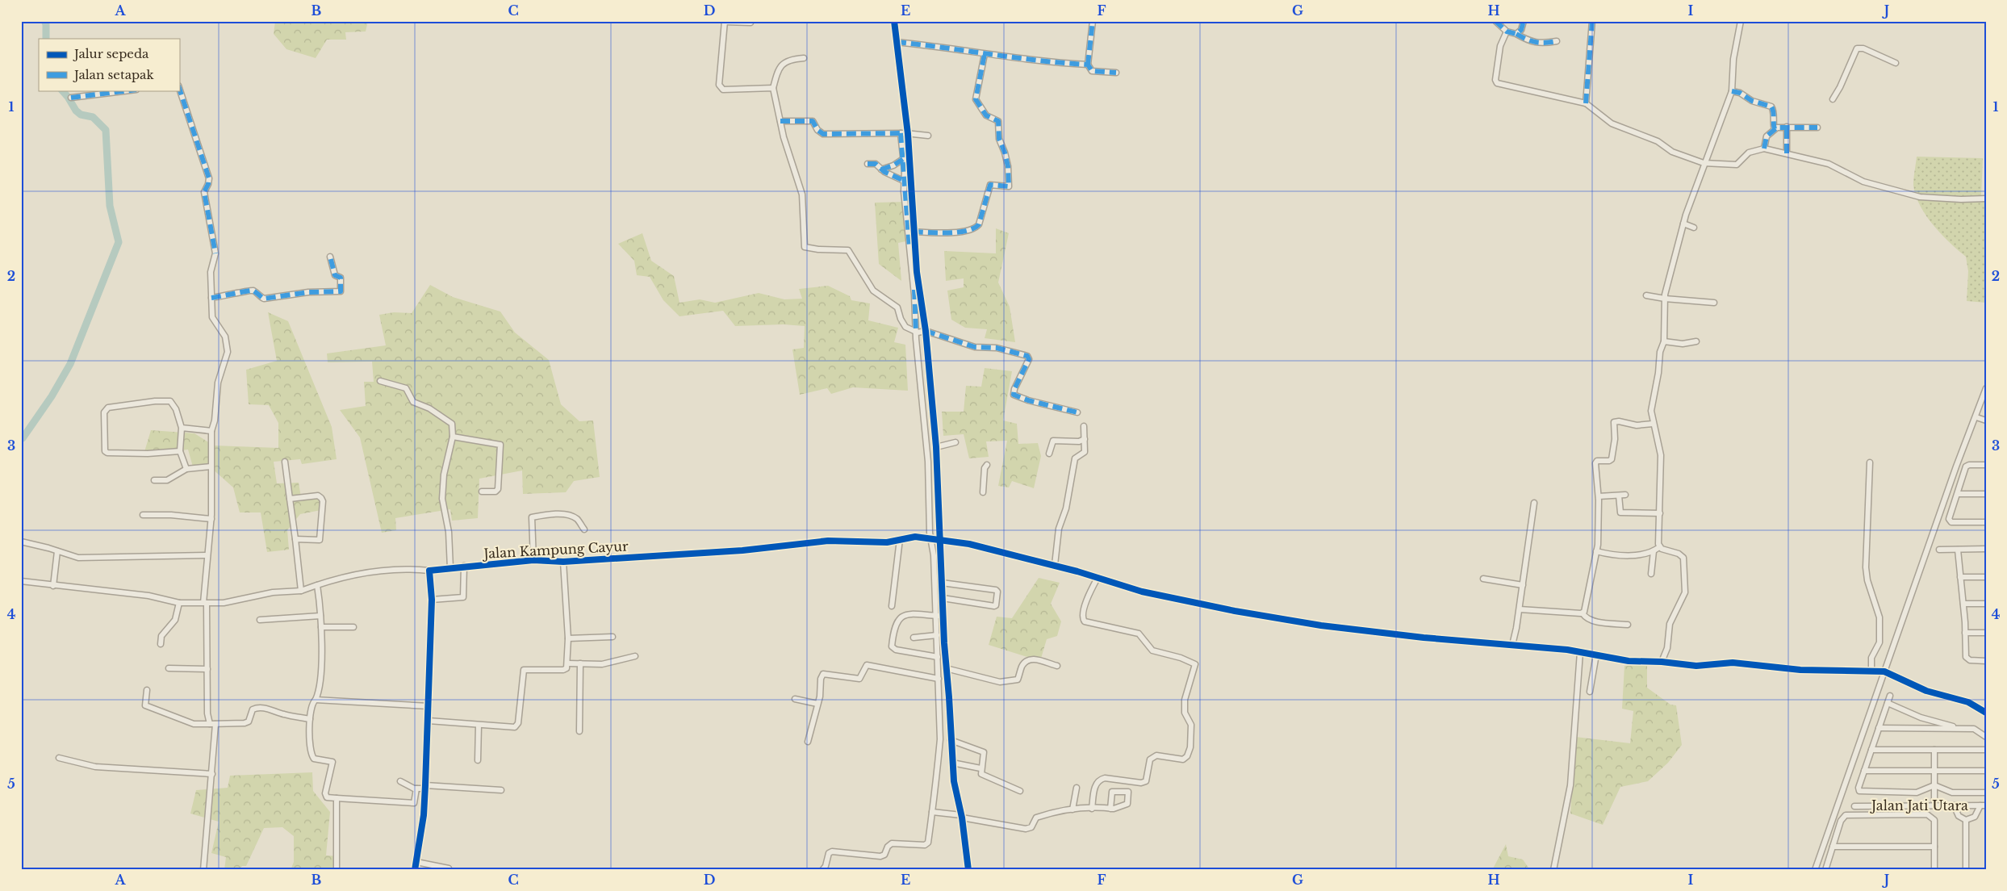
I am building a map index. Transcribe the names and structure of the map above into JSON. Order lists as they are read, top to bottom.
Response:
{
  "streets": {
    "street": ["Jalan Kampung Cayur", "Jalan Jati Utara"]
  },
  "legend": ["Jalur sepeda", "Jalan setapak"],
  "grid": {
    "columns": [
      "A",
      "B",
      "C",
      "D",
      "E",
      "F",
      "G",
      "H",
      "I",
      "J"
    ],
    "rows": [
      "1",
      "2",
      "3",
      "4",
      "5"
    ]
  }
}
